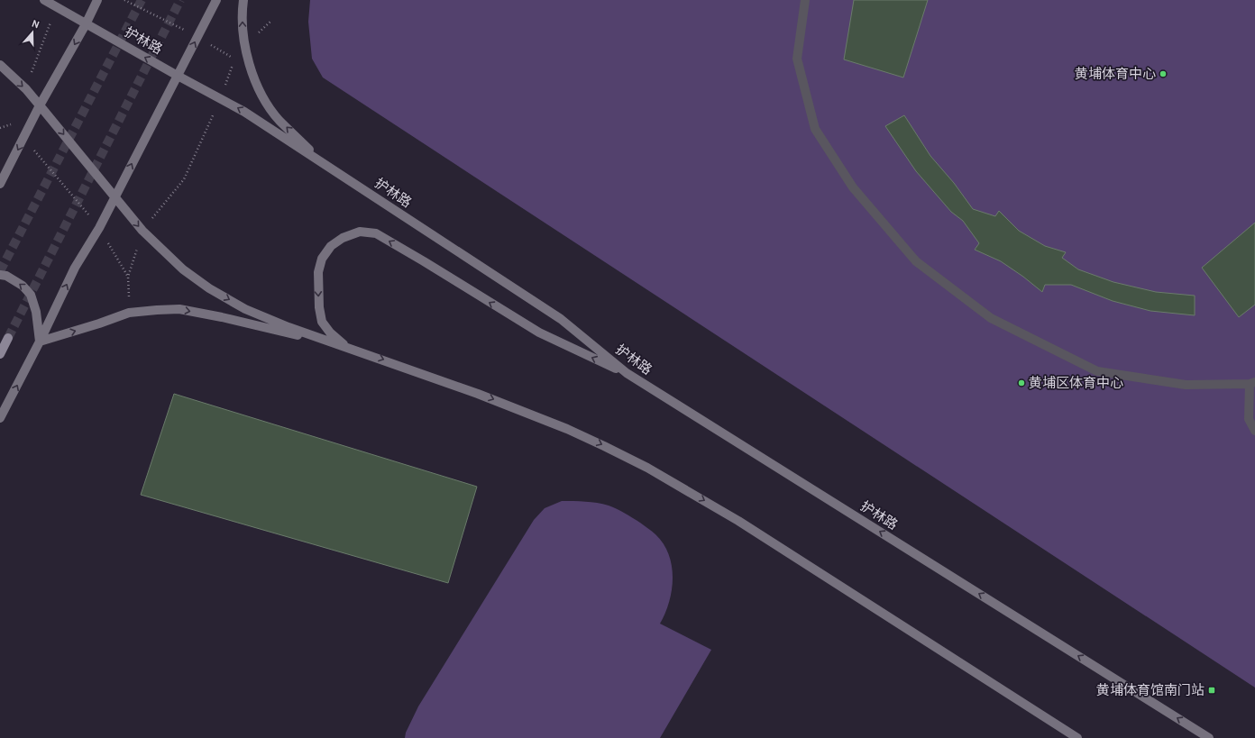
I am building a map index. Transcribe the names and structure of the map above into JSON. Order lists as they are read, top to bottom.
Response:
{
  "streets": {
    "main road": ["护林路"]
  },
  "places": {
    "other": ["黄埔体育中心", "黄埔区体育中心"],
    "transit": ["黄埔体育馆南门站"]
  },
  "north": "top"
}
